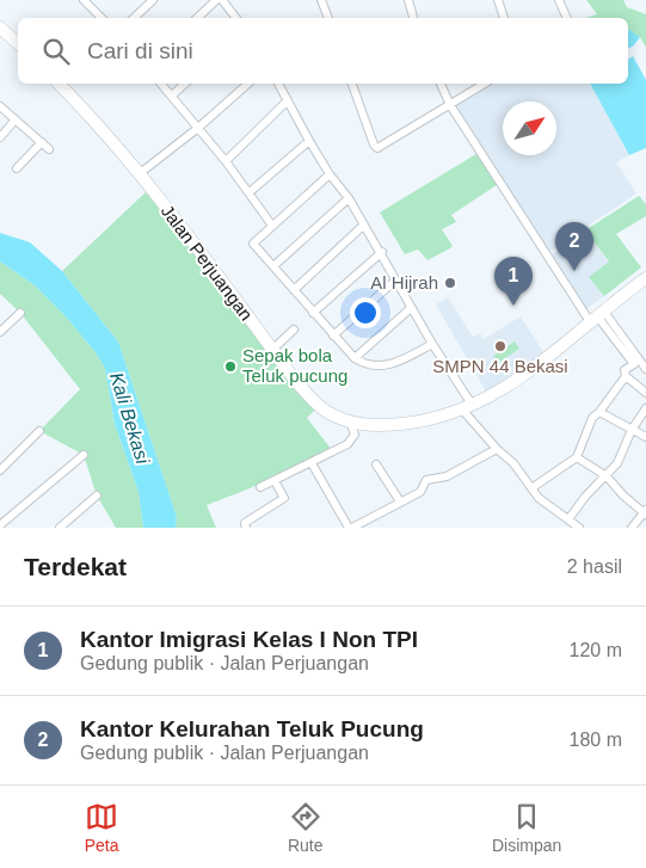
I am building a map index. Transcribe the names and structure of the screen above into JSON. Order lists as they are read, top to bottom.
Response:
{
  "streets": {
    "main road": ["Jalan Perjuangan"]
  },
  "water": ["Kali Bekasi"],
  "places": ["Al Hijrah", "SMPN 44 Bekasi", "Sepak bola Teluk pucung"],
  "north": "top right",
  "page": {
    "search": "Cari di sini",
    "pins": ["2", "1"],
    "heading": ["Terdekat", "2 hasil"],
    "list": [
      {
        "mark": "1",
        "name": "Kantor Imigrasi Kelas I Non TPI",
        "note": "Gedung publik · Jalan Perjuangan",
        "value": "120 m"
      },
      {
        "mark": "2",
        "name": "Kantor Kelurahan Teluk Pucung",
        "note": "Gedung publik · Jalan Perjuangan",
        "value": "180 m"
      }
    ],
    "nav": ["Peta", "Rute", "Disimpan"]
  }
}
